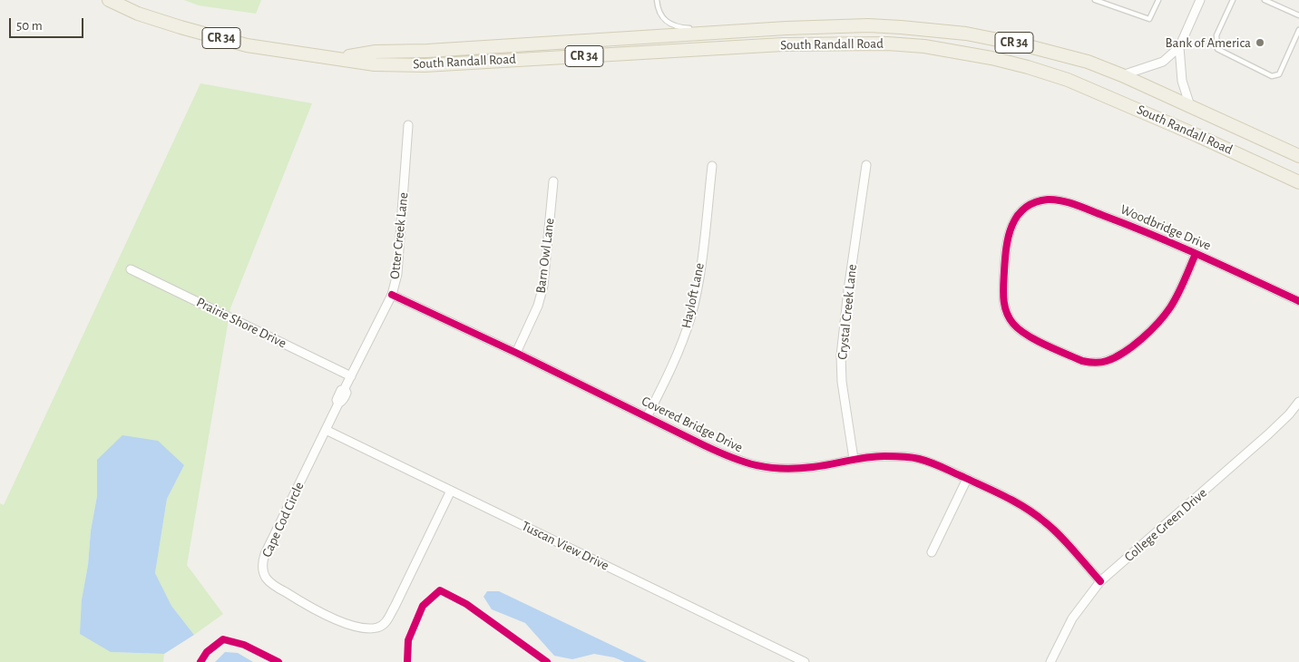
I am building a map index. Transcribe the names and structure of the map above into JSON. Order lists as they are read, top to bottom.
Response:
{
  "streets": {
    "main road": ["CR 34", "South Randall Road"],
    "street": [
      "Woodbridge Drive",
      "Otter Creek Lane",
      "Barn Owl Lane",
      "Hayloft Lane",
      "Crystal Creek Lane",
      "Prairie Shore Drive",
      "Covered Bridge Drive",
      "Cape Cod Circle",
      "College Green Drive",
      "Tuscan View Drive"
    ]
  },
  "crossings": [
    ["Otter Creek Lane", "Prairie Shore Drive"],
    ["Otter Creek Lane", "Covered Bridge Drive"],
    ["Otter Creek Lane", "Cape Cod Circle"],
    ["Otter Creek Lane", "Tuscan View Drive"],
    ["Barn Owl Lane", "Covered Bridge Drive"],
    ["Hayloft Lane", "Covered Bridge Drive"],
    ["Crystal Creek Lane", "Covered Bridge Drive"],
    ["Covered Bridge Drive", "College Green Drive"],
    ["Cape Cod Circle", "Tuscan View Drive"]
  ],
  "places": ["Bank of America"],
  "scale_bar": "50 m"
}
